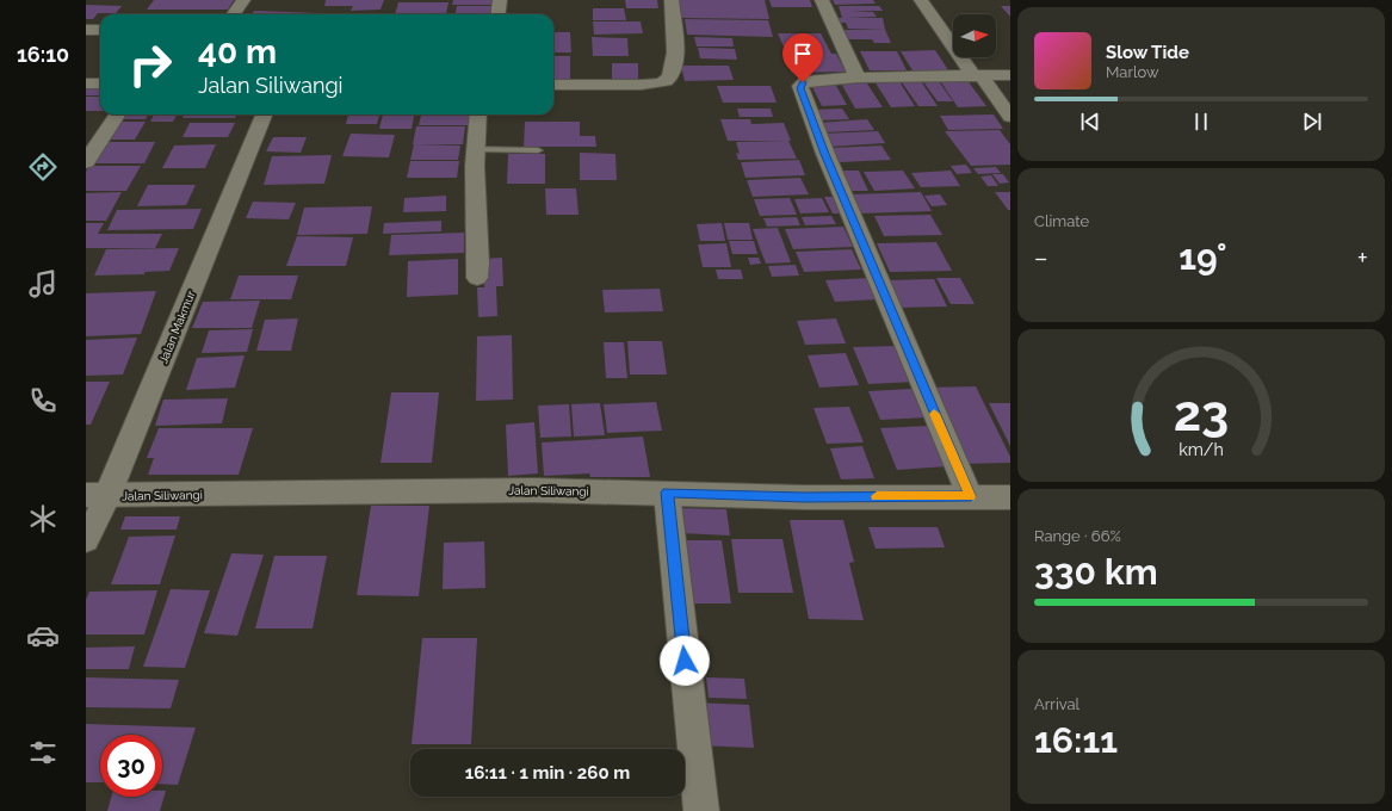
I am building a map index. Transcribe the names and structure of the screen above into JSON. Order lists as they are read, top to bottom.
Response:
{
  "streets": {
    "street": ["Jalan Makmur", "Jalan Siliwangi"]
  },
  "crossings": [
    ["Jalan Makmur", "Jalan Siliwangi"]
  ],
  "north": "right",
  "page": {
    "tabs": "16:10",
    "turn": ["40 m", "Jalan Siliwangi"],
    "song": ["Slow Tide", "Marlow"],
    "tile": [
      "Climate",
      ["Range · 66%", "330 km"],
      ["Arrival", "16:11"]
    ],
    "heat": ["−", "19°", "+"],
    "limit": "30",
    "trip": "16:11 · 1 min · 260 m",
    "gauge": ["23", "km/h"]
  }
}
